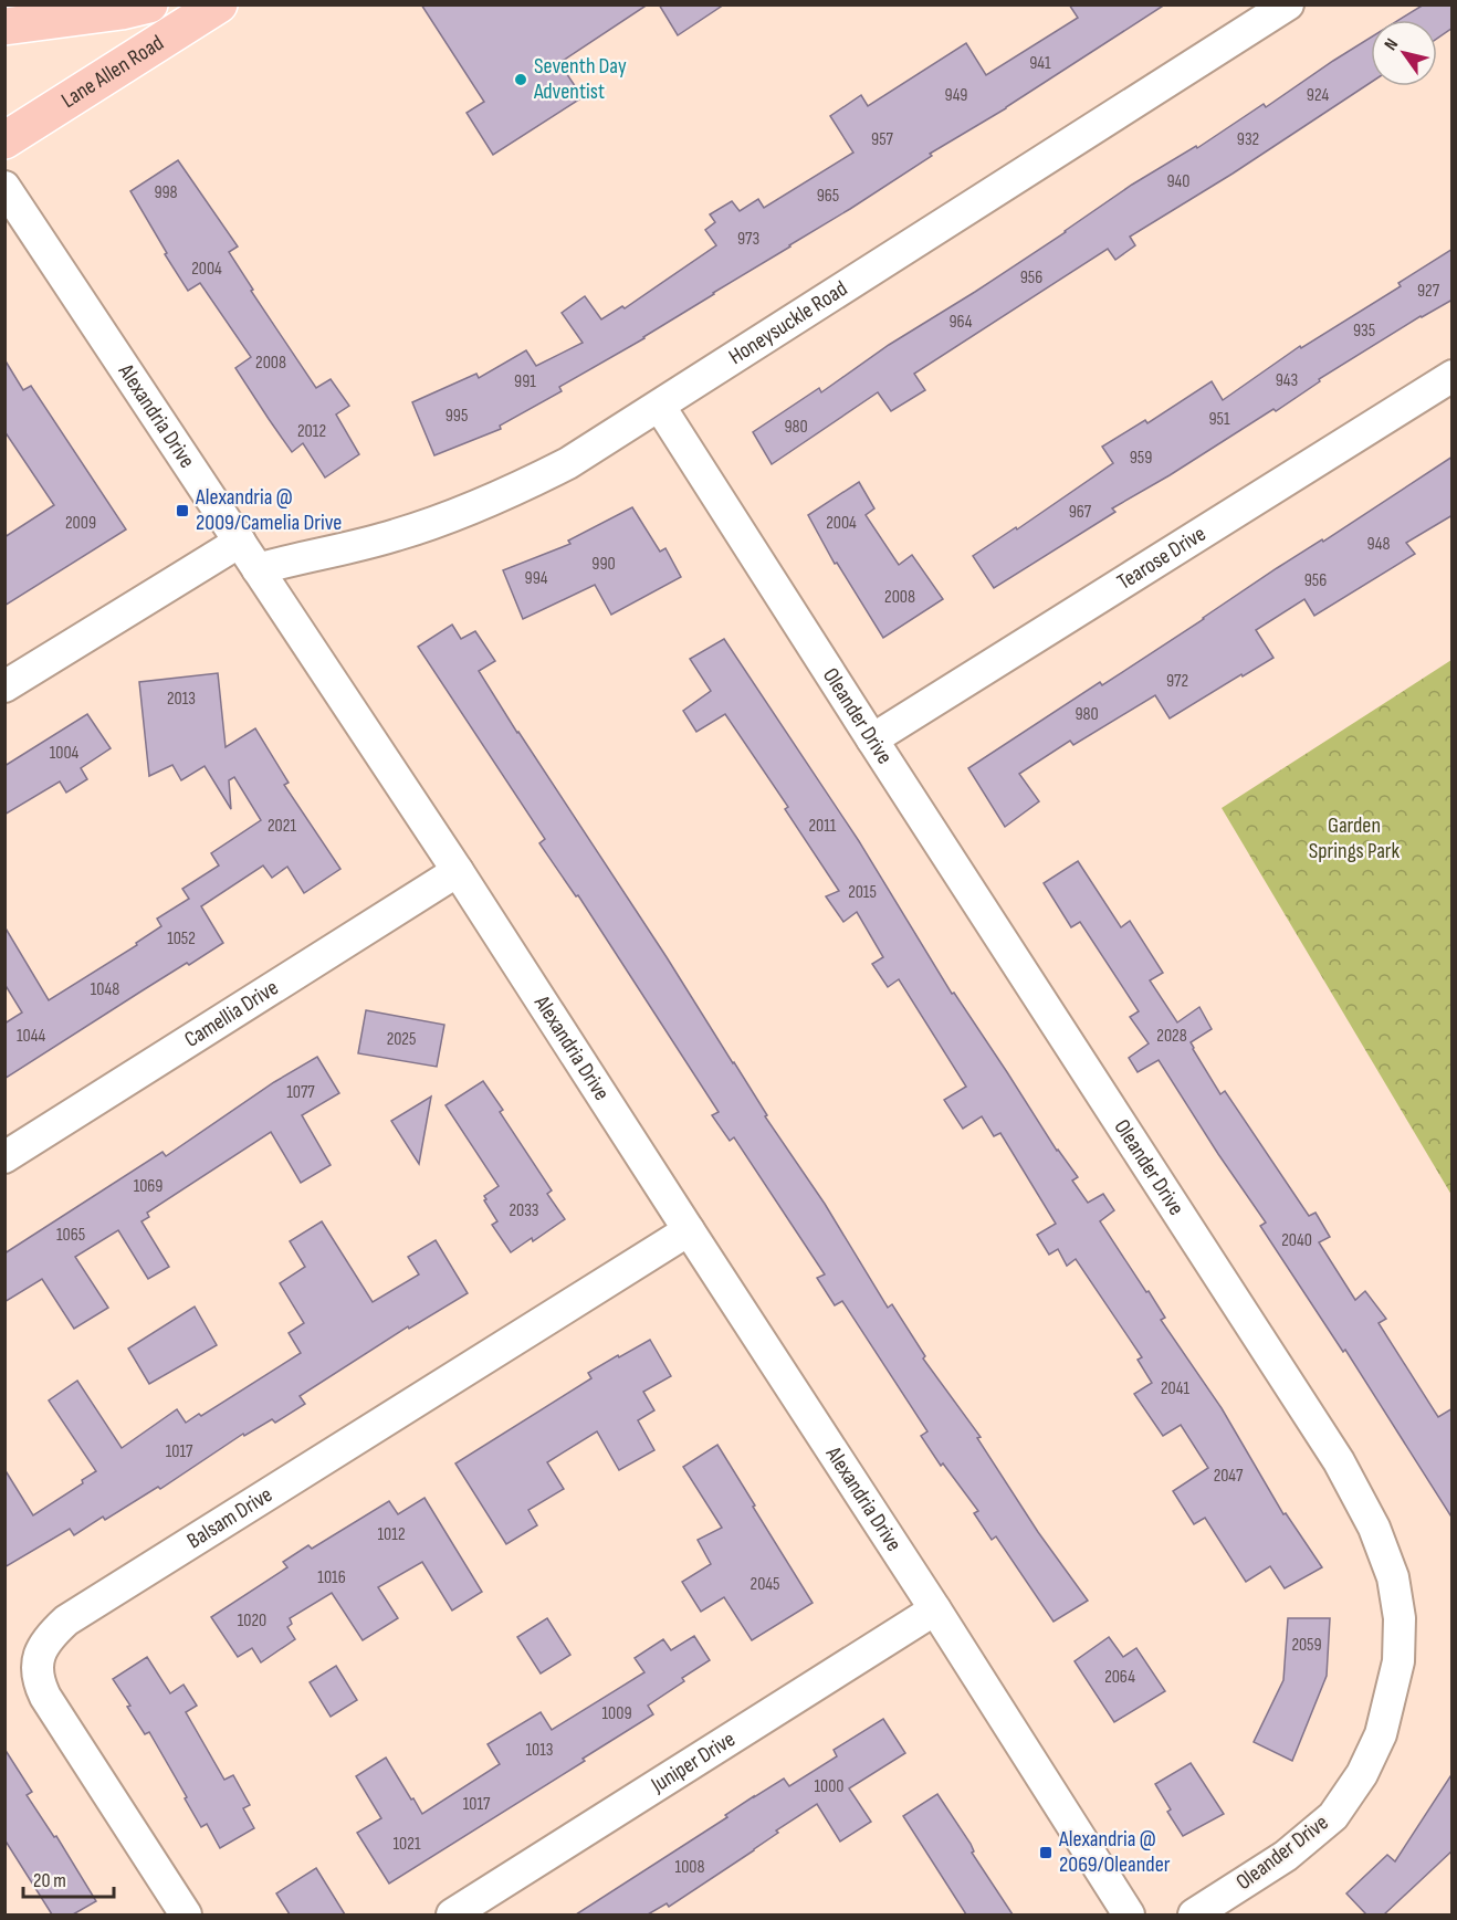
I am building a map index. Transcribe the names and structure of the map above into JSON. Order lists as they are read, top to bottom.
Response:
{
  "streets": {
    "main road": ["Lane Allen Road"],
    "street": [
      "Honeysuckle Road",
      "Alexandria Drive",
      "Tearose Drive",
      "Oleander Drive",
      "Camellia Drive",
      "Balsam Drive",
      "Juniper Drive"
    ]
  },
  "crossings": [
    ["Honeysuckle Road", "Alexandria Drive"],
    ["Honeysuckle Road", "Oleander Drive"],
    ["Alexandria Drive", "Camellia Drive"],
    ["Alexandria Drive", "Balsam Drive"],
    ["Alexandria Drive", "Juniper Drive"],
    ["Tearose Drive", "Oleander Drive"]
  ],
  "parks": ["Garden Springs Park"],
  "places": {
    "other": ["Seventh Day Adventist"],
    "transit": ["Alexandria @ 2009/Camelia Drive", "Alexandria @ 2069/Oleander"]
  },
  "house_numbers": [
    "941",
    "949",
    "924",
    "957",
    "932",
    "940",
    "998",
    "965",
    "973",
    "2004",
    "956",
    "927",
    "964",
    "935",
    "2008",
    "943",
    "991",
    "995",
    "951",
    "980",
    "2012",
    "959",
    "967",
    "2009",
    "2004",
    "948",
    "990",
    "994",
    "956",
    "2008",
    "972",
    "2013",
    "980",
    "1004",
    "2021",
    "2011",
    "2015",
    "1052",
    "1048",
    "1044",
    "2028",
    "2025",
    "1077",
    "1069",
    "2033",
    "1065",
    "2040",
    "2041",
    "1017",
    "2047",
    "1012",
    "1016",
    "2045",
    "1020",
    "2059",
    "2064",
    "1009",
    "1013",
    "1000",
    "1017",
    "1021",
    "1008"
  ],
  "scale_bar": "20 m",
  "north": "top left"
}
